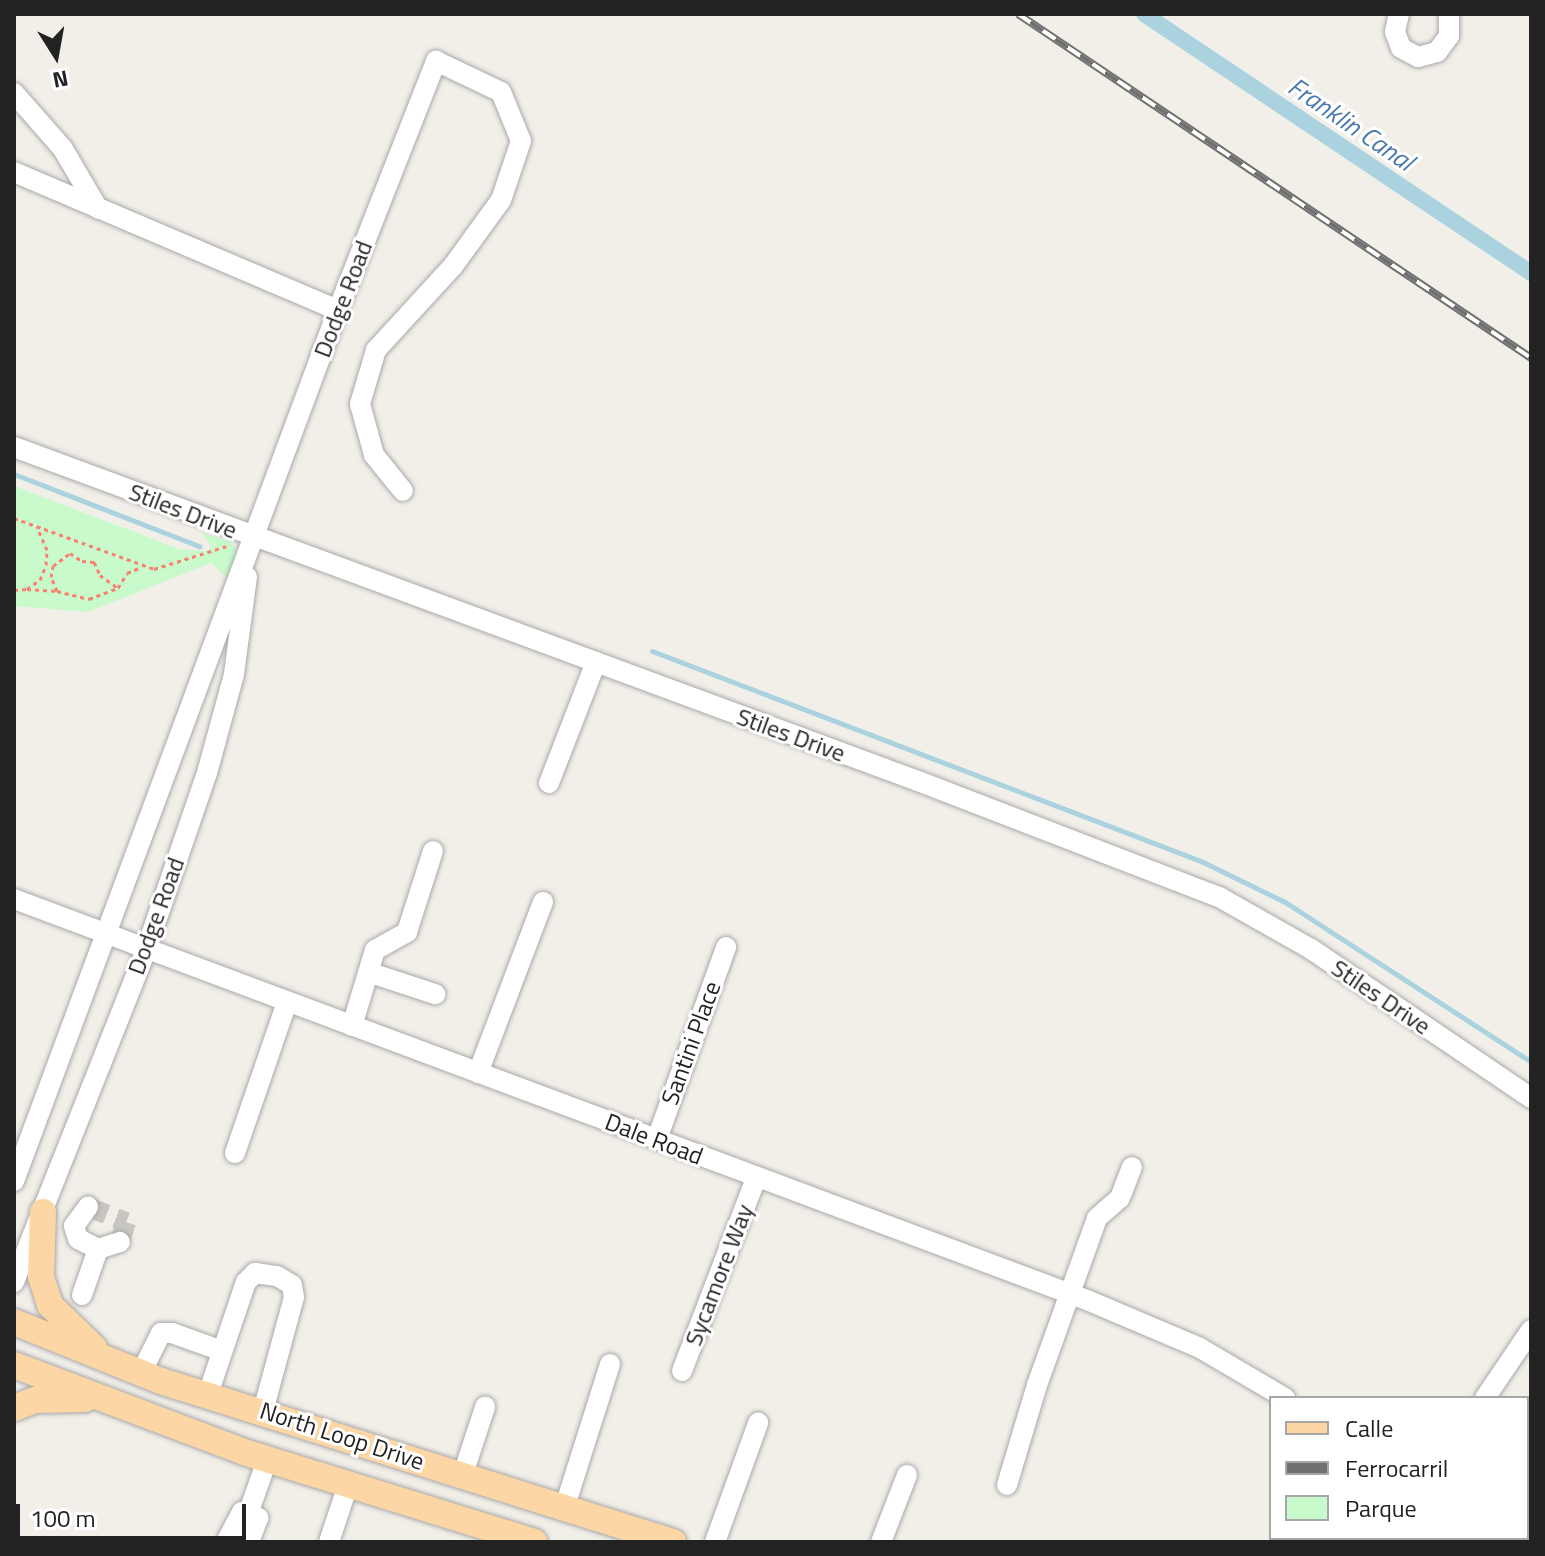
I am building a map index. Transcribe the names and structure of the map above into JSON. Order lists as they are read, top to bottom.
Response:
{
  "streets": {
    "main road": ["North Loop Drive"],
    "street": [
      "Dodge Road",
      "Stiles Drive",
      "Santini Place",
      "Dale Road",
      "Sycamore Way"
    ]
  },
  "crossings": [
    ["Dodge Road", "Stiles Drive"],
    ["Dodge Road", "Dale Road"],
    ["Santini Place", "Dale Road"],
    ["Dale Road", "Sycamore Way"]
  ],
  "water": ["Franklin Canal"],
  "legend": ["Calle", "Ferrocarril", "Parque"],
  "scale_bar": "100 m",
  "north": "bottom"
}
